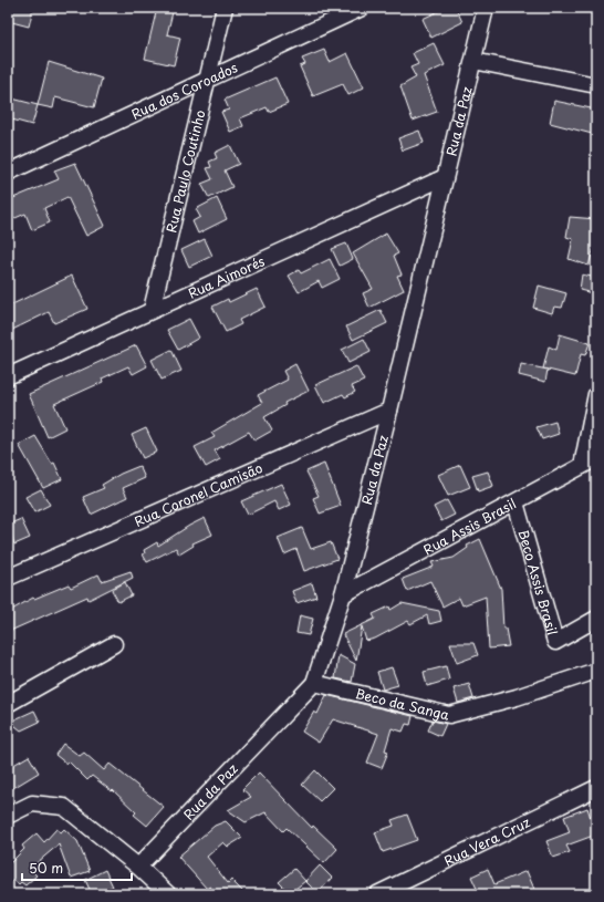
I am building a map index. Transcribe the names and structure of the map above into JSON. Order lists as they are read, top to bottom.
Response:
{
  "streets": {
    "street": [
      "Rua dos Coroados",
      "Rua da Paz",
      "Rua Paulo Coutinho",
      "Rua Aimorés",
      "Rua Coronel Camisão",
      "Rua Assis Brasil",
      "Beco Assis Brasil",
      "Beco da Sanga",
      "Rua Vera Cruz"
    ]
  },
  "crossings": [
    ["Rua dos Coroados", "Rua Paulo Coutinho"],
    ["Rua da Paz", "Rua Aimorés"],
    ["Rua da Paz", "Rua Coronel Camisão"],
    ["Rua da Paz", "Rua Assis Brasil"],
    ["Rua da Paz", "Beco da Sanga"],
    ["Rua Paulo Coutinho", "Rua Aimorés"],
    ["Rua Assis Brasil", "Beco Assis Brasil"]
  ],
  "scale_bar": "50 m"
}
